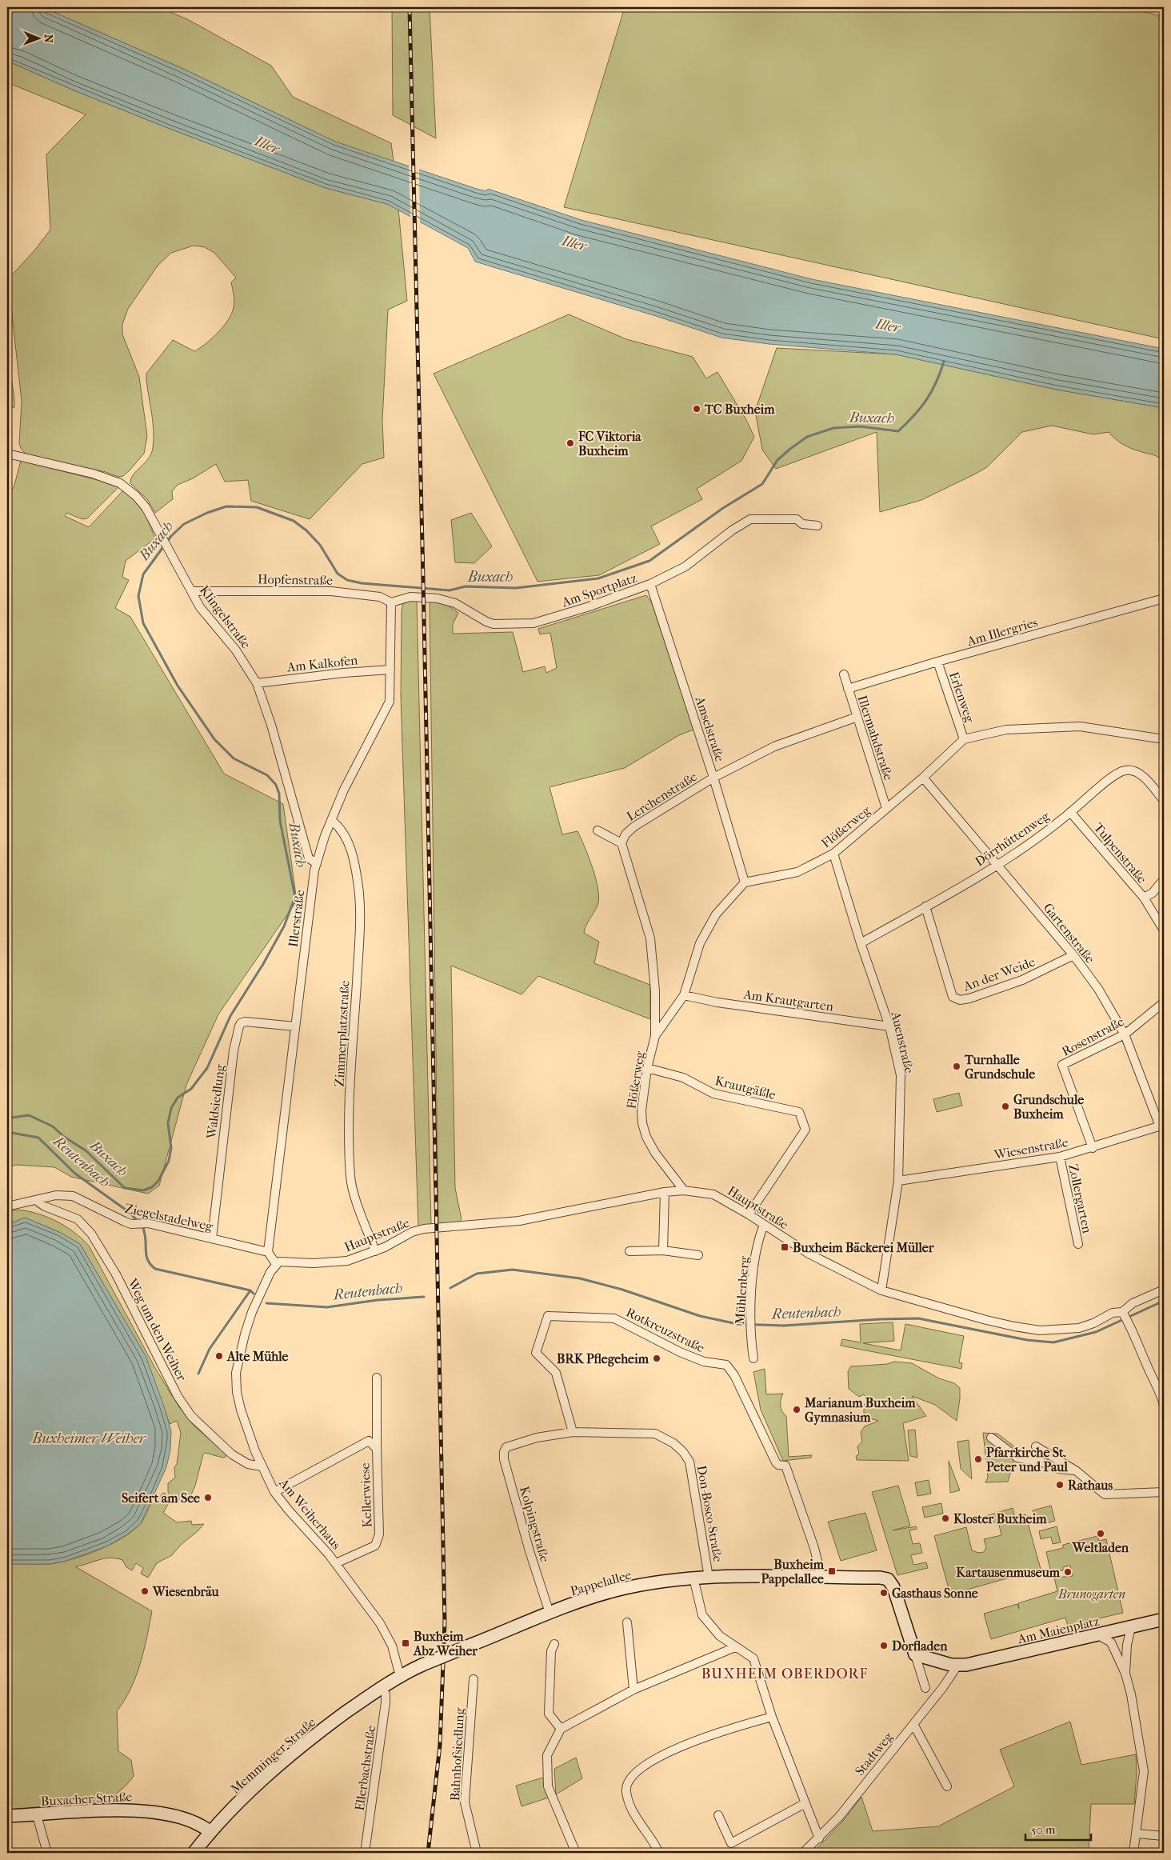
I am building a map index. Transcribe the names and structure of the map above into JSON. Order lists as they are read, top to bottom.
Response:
{
  "streets": {
    "street": [
      "Hopfenstraße",
      "Am Sportplatz",
      "Klingelstraße",
      "Am Illergries",
      "Am Kalkofen",
      "Erlenweg",
      "Amselstraße",
      "Illermahdstraße",
      "Lerchenstraße",
      "Flößerweg",
      "Dörrhüttenweg",
      "Tulpenstraße",
      "Illerstraße",
      "Gartenstraße",
      "An der Weide",
      "Am Krautgarten",
      "Zimmerplatzstraße",
      "Rosenstraße",
      "Auenstraße",
      "Krautgäßle",
      "Waldsiedlung",
      "Wiesenstraße",
      "Zollergarten",
      "Hauptstraße",
      "Ziegelstadelweg",
      "Mühlenberg",
      "Weg um den Weiher",
      "Rotkreuzstraße",
      "Kellerwiese",
      "Am Weiherhaus",
      "Don-Bosco-Straße",
      "Kolpingstraße",
      "Pappelallee",
      "Am Maienplatz",
      "Stadtweg",
      "Bahnhofsiedlung",
      "Memminger Straße",
      "Ellerbachstraße",
      "Buxacher Straße"
    ]
  },
  "crossings": [
    ["Hopfenstraße", "Am Sportplatz"],
    ["Hopfenstraße", "Klingelstraße"],
    ["Hopfenstraße", "Illerstraße"],
    ["Am Sportplatz", "Amselstraße"],
    ["Am Sportplatz", "Illerstraße"],
    ["Klingelstraße", "Am Kalkofen"],
    ["Klingelstraße", "Illerstraße"],
    ["Am Illergries", "Erlenweg"],
    ["Am Illergries", "Illermahdstraße"],
    ["Am Kalkofen", "Illerstraße"],
    ["Erlenweg", "Flößerweg"],
    ["Amselstraße", "Lerchenstraße"],
    ["Amselstraße", "Flößerweg"],
    ["Illermahdstraße", "Lerchenstraße"],
    ["Illermahdstraße", "Flößerweg"],
    ["Flößerweg", "Gartenstraße"],
    ["Flößerweg", "Am Krautgarten"],
    ["Flößerweg", "Auenstraße"],
    ["Flößerweg", "Krautgäßle"],
    ["Flößerweg", "Hauptstraße"],
    ["Dörrhüttenweg", "Tulpenstraße"],
    ["Dörrhüttenweg", "Gartenstraße"],
    ["Dörrhüttenweg", "An der Weide"],
    ["Dörrhüttenweg", "Auenstraße"],
    ["Illerstraße", "Zimmerplatzstraße"],
    ["Illerstraße", "Waldsiedlung"],
    ["Illerstraße", "Ziegelstadelweg"],
    ["Gartenstraße", "An der Weide"],
    ["Gartenstraße", "Rosenstraße"],
    ["Gartenstraße", "Wiesenstraße"],
    ["Am Krautgarten", "Auenstraße"],
    ["Zimmerplatzstraße", "Hauptstraße"],
    ["Rosenstraße", "Wiesenstraße"],
    ["Auenstraße", "Wiesenstraße"],
    ["Auenstraße", "Hauptstraße"],
    ["Krautgäßle", "Hauptstraße"],
    ["Waldsiedlung", "Ziegelstadelweg"],
    ["Wiesenstraße", "Zollergarten"],
    ["Hauptstraße", "Mühlenberg"],
    ["Hauptstraße", "Am Weiherhaus"],
    ["Ziegelstadelweg", "Weg um den Weiher"],
    ["Weg um den Weiher", "Am Weiherhaus"],
    ["Rotkreuzstraße", "Don-Bosco-Straße"],
    ["Rotkreuzstraße", "Pappelallee"],
    ["Kellerwiese", "Am Weiherhaus"],
    ["Am Weiherhaus", "Pappelallee"],
    ["Am Weiherhaus", "Memminger Straße"],
    ["Don-Bosco-Straße", "Kolpingstraße"],
    ["Don-Bosco-Straße", "Pappelallee"],
    ["Kolpingstraße", "Pappelallee"],
    ["Pappelallee", "Memminger Straße"],
    ["Am Maienplatz", "Stadtweg"],
    ["Memminger Straße", "Ellerbachstraße"],
    ["Memminger Straße", "Buxacher Straße"]
  ],
  "districts": ["BUXHEIM OBERDORF"],
  "water": [
    "Iller",
    "Buxach",
    "Reutenbach",
    "Buxheimer Weiher"
  ],
  "parks": ["Brunogarten"],
  "places": {
    "other": [
      "TC Buxheim",
      "FC Viktoria Buxheim",
      "Turnhalle Grundschule",
      "Grundschule Buxheim",
      "Alte Mühle",
      "BRK Pflegeheim",
      "Marianum Buxheim Gymnasium",
      "Pfarrkirche St. Peter und Paul",
      "Rathaus",
      "Seifert am See",
      "Kloster Buxheim",
      "Weltladen",
      "Kartausenmuseum",
      "Wiesenbräu",
      "Gasthaus Sonne",
      "Dorfladen"
    ],
    "transit": ["Buxheim Bäckerei Müller", "Buxheim Pappelallee", "Buxheim Abz Weiher"]
  },
  "scale_bar": "50 m",
  "north": "right"
}
